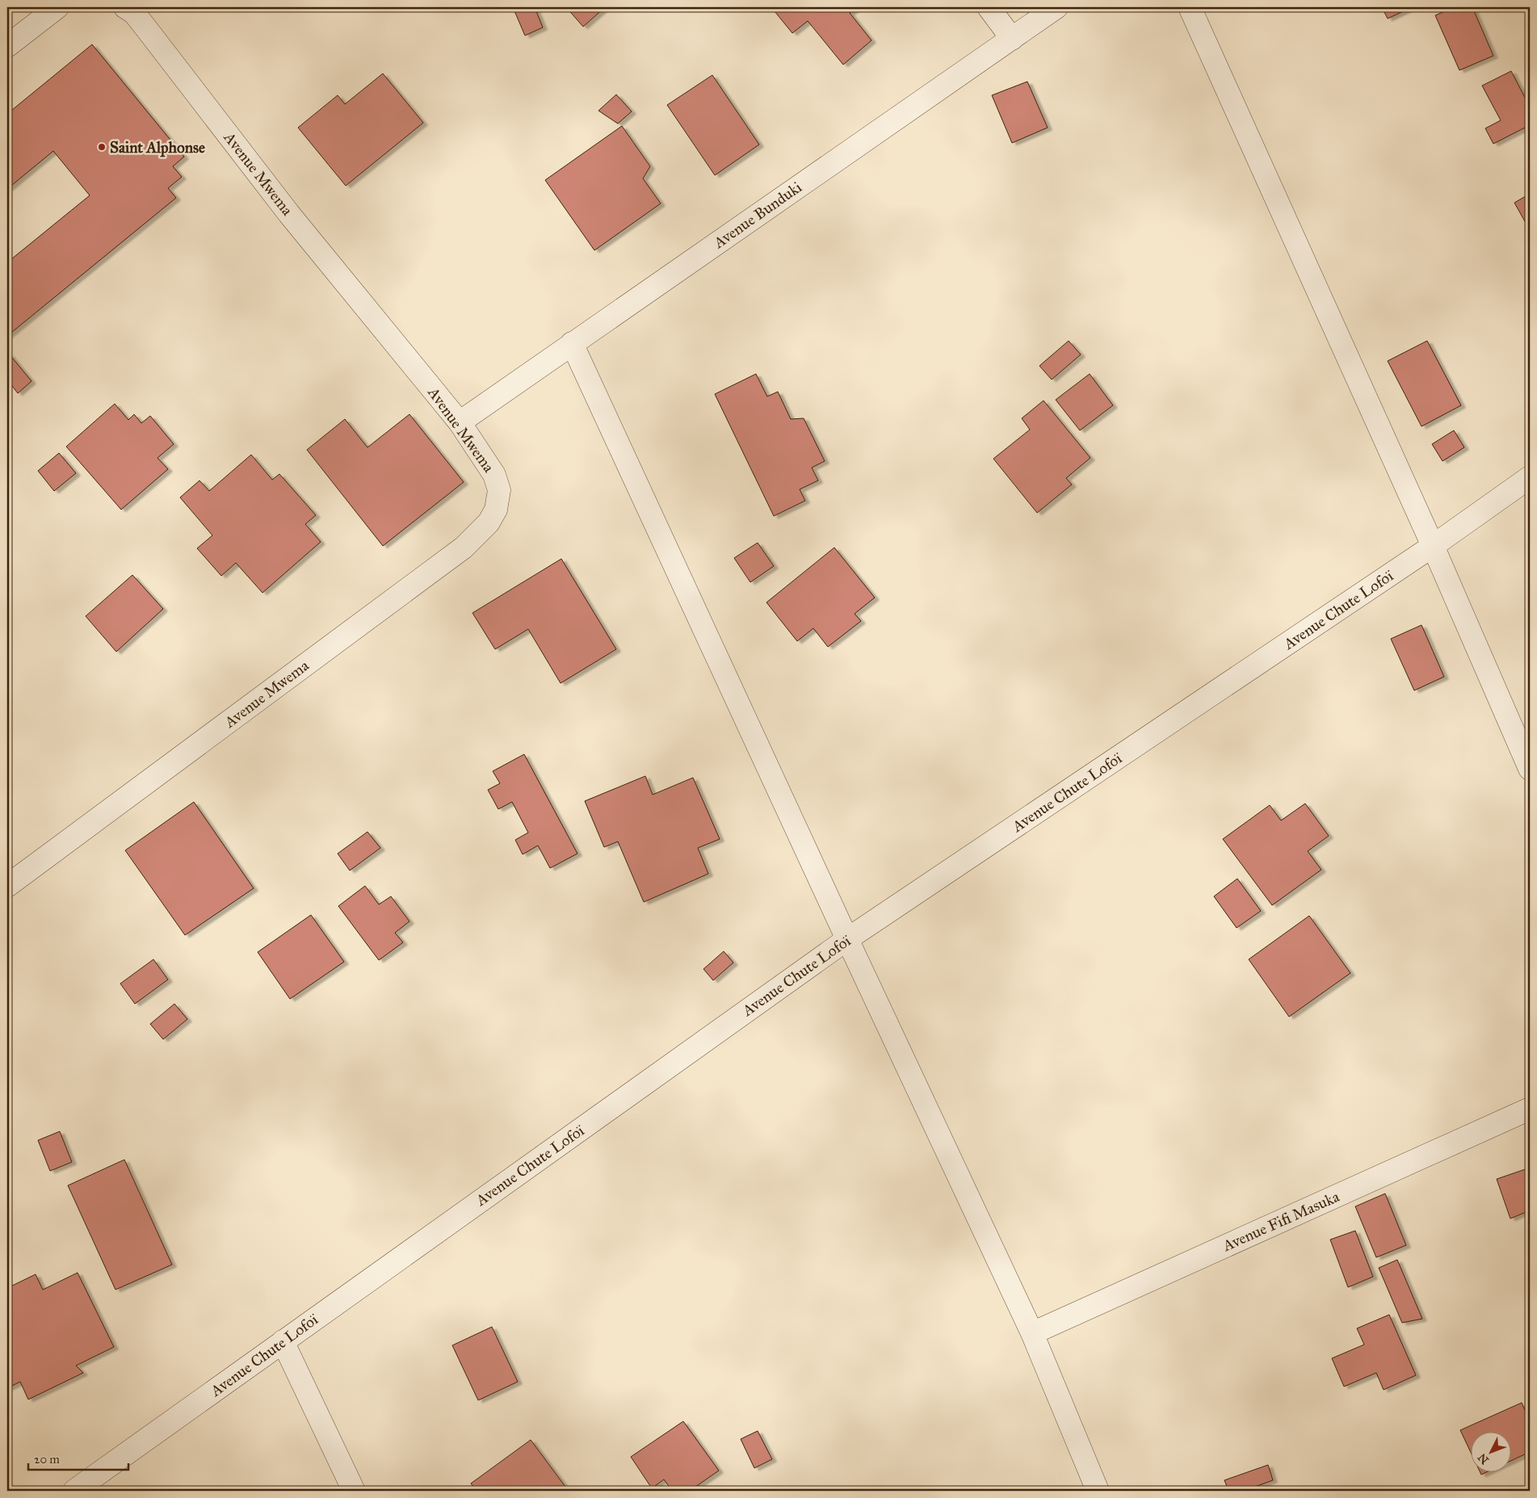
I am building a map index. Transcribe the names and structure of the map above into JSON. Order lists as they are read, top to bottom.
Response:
{
  "streets": {
    "street": [
      "Avenue Mwema",
      "Avenue Bunduki",
      "Avenue Chute Lofoï",
      "Avenue Fifi Masuka"
    ]
  },
  "crossings": [
    ["Avenue Mwema", "Avenue Bunduki"]
  ],
  "places": ["Saint Alphonse"],
  "scale_bar": "20 m",
  "north": "bottom left"
}
